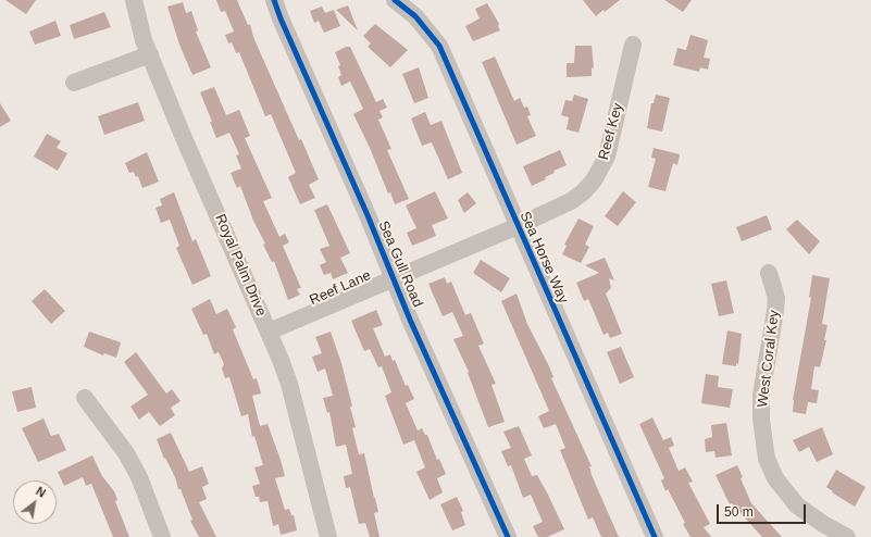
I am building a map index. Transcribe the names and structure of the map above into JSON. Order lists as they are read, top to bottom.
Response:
{
  "streets": {
    "street": [
      "Reef Key",
      "Sea Horse Way",
      "Sea Gull Road",
      "Royal Palm Drive",
      "Reef Lane",
      "West Coral Key"
    ]
  },
  "crossings": [
    ["Reef Key", "Sea Horse Way"],
    ["Reef Key", "Reef Lane"],
    ["Sea Horse Way", "Reef Lane"],
    ["Sea Gull Road", "Reef Lane"],
    ["Royal Palm Drive", "Reef Lane"]
  ],
  "scale_bar": "50 m",
  "north": "top right"
}
